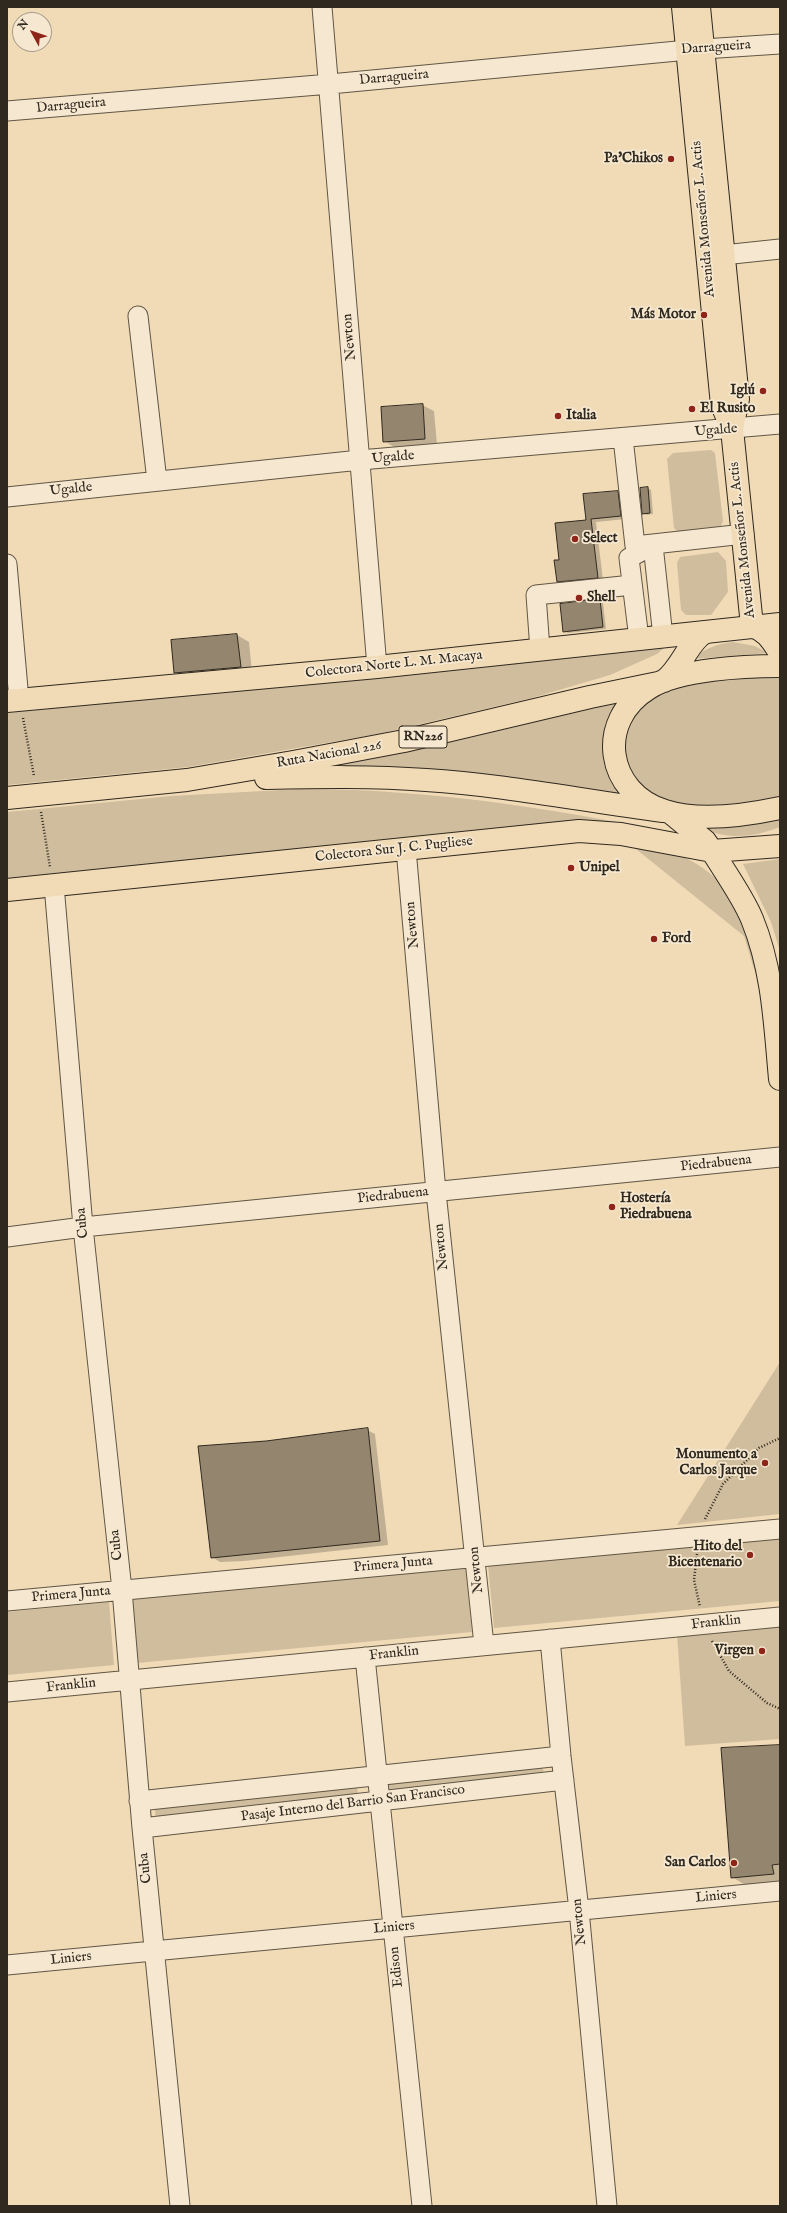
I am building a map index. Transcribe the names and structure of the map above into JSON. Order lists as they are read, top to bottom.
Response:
{
  "streets": {
    "main road": [
      "Avenida Monseñor L. Actis",
      "Colectora Norte L. M. Macaya",
      "RN226",
      "Ruta Nacional 226",
      "Colectora Sur J. C. Pugliese"
    ],
    "street": [
      "Darragueira",
      "Newton",
      "Ugalde",
      "Piedrabuena",
      "Cuba",
      "Primera Junta",
      "Franklin",
      "Pasaje Interno del Barrio San Francisco",
      "Liniers",
      "Edison"
    ]
  },
  "crossings": [
    ["Darragueira", "Avenida Monseñor L. Actis"],
    ["Darragueira", "Newton"],
    ["Avenida Monseñor L. Actis", "Ugalde"],
    ["Avenida Monseñor L. Actis", "Colectora Norte L. M. Macaya"],
    ["Newton", "Ugalde"],
    ["Newton", "Colectora Norte L. M. Macaya"],
    ["Newton", "Colectora Sur J. C. Pugliese"],
    ["Newton", "Piedrabuena"],
    ["Newton", "Primera Junta"],
    ["Newton", "Franklin"],
    ["Newton", "Pasaje Interno del Barrio San Francisco"],
    ["Newton", "Liniers"],
    ["Colectora Sur J. C. Pugliese", "Cuba"],
    ["Piedrabuena", "Cuba"],
    ["Cuba", "Primera Junta"],
    ["Cuba", "Franklin"],
    ["Cuba", "Pasaje Interno del Barrio San Francisco"],
    ["Cuba", "Liniers"],
    ["Franklin", "Edison"],
    ["Pasaje Interno del Barrio San Francisco", "Edison"],
    ["Liniers", "Edison"]
  ],
  "places": [
    "Pa'Chikos",
    "Más Motor",
    "Iglú",
    "El Rusito",
    "Italia",
    "Select",
    "Shell",
    "Unipel",
    "Ford",
    "Hostería Piedrabuena",
    "Monumento a Carlos Jarque",
    "Hito del Bicentenario",
    "Virgen",
    "San Carlos"
  ],
  "north": "top left"
}
